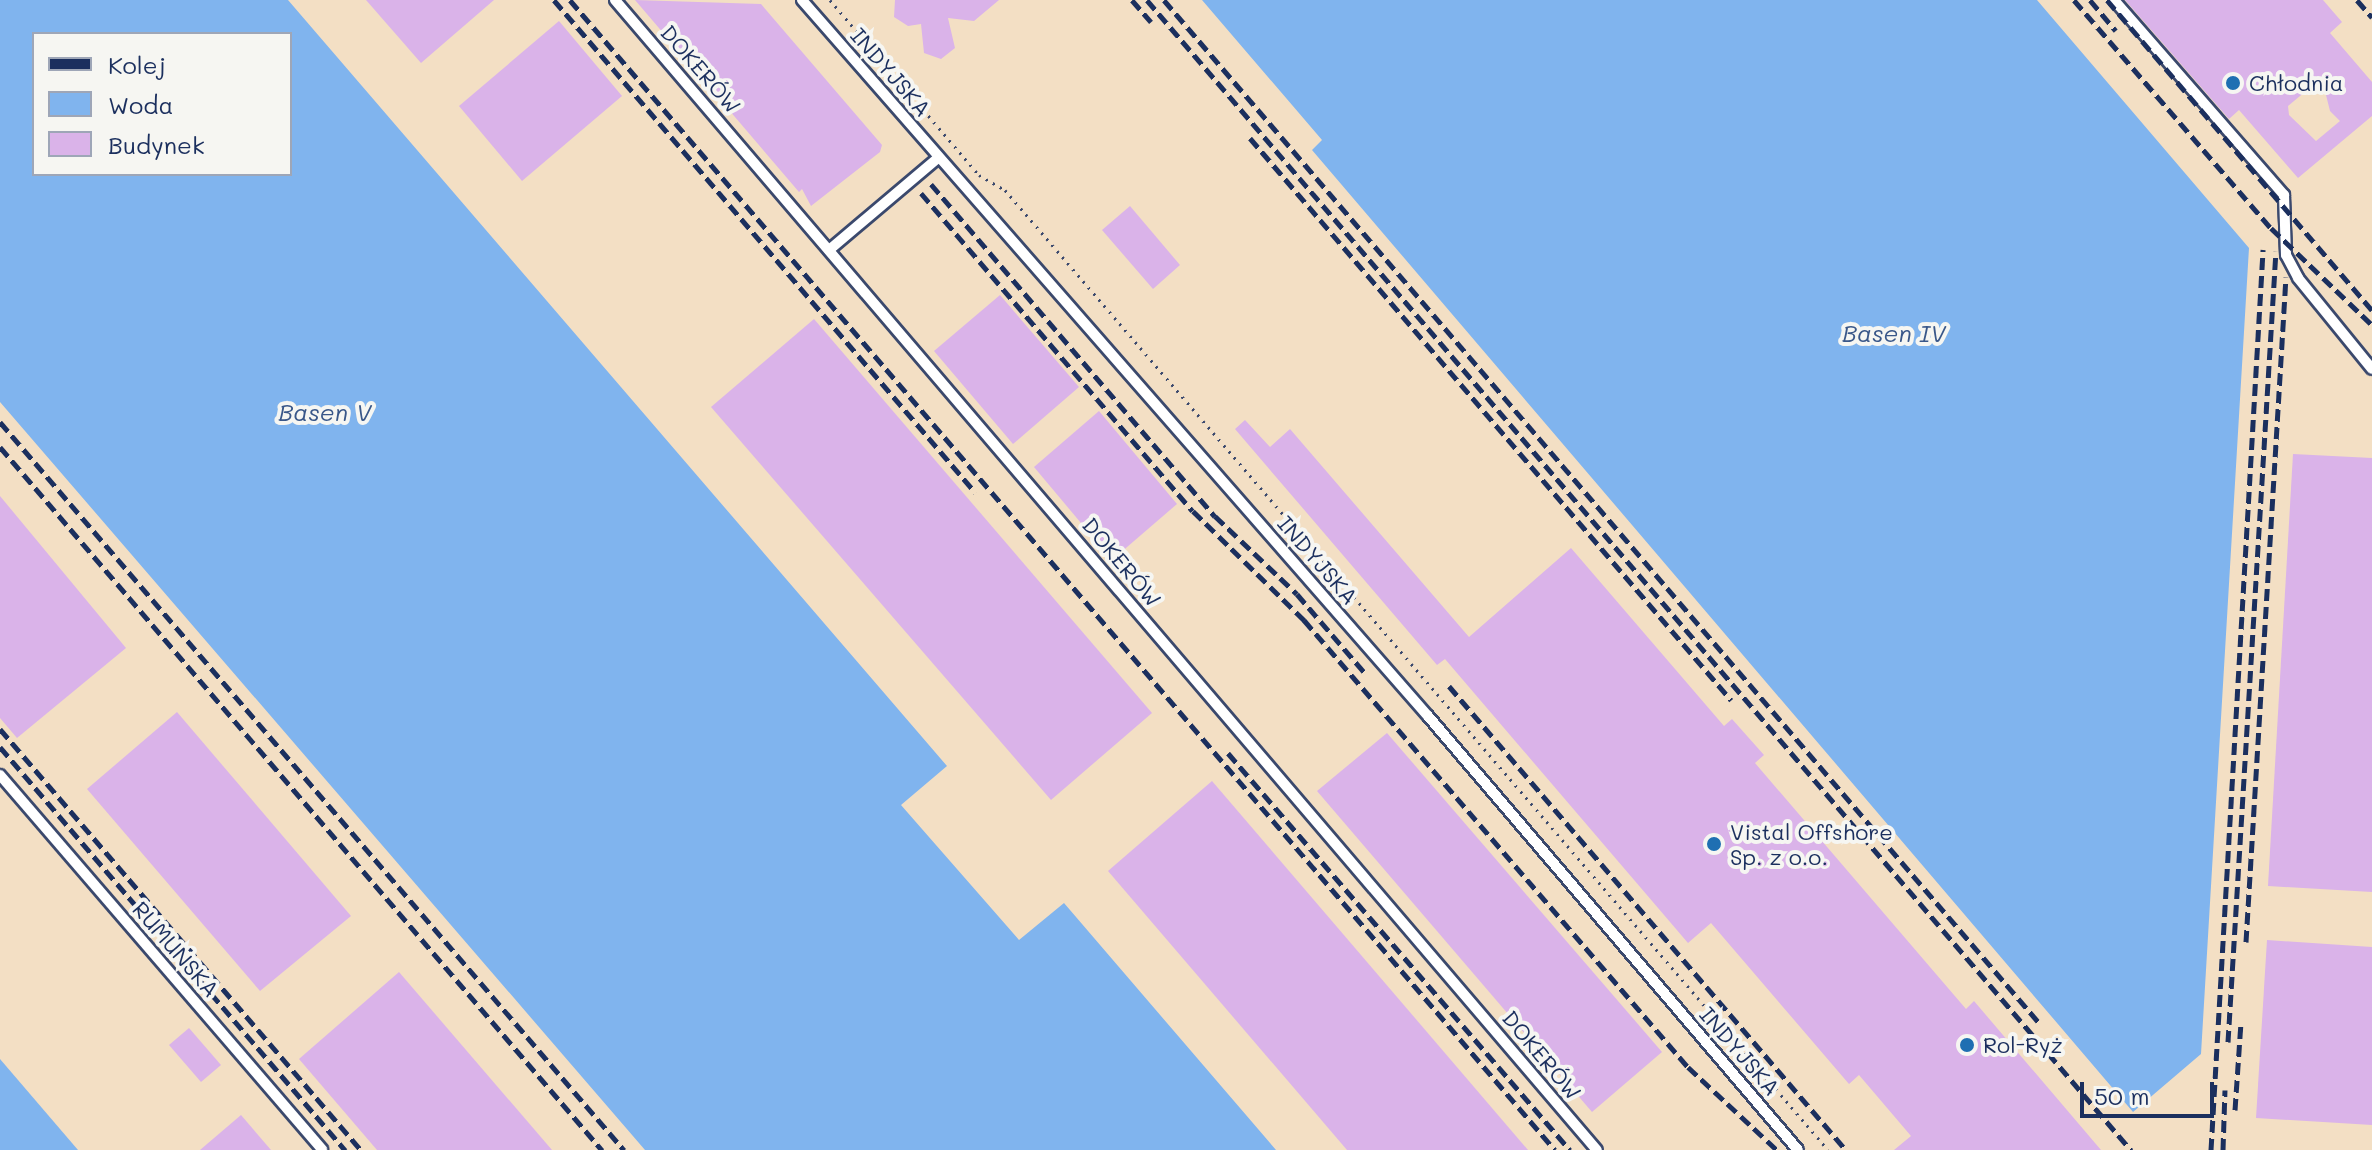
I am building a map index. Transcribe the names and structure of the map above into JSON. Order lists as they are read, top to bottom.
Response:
{
  "streets": {
    "lane": ["DOKERÓW", "INDYJSKA", "RUMUŃSKA"]
  },
  "water": ["Basen IV", "Basen V"],
  "places": ["Chłodnia", "Vistal Offshore Sp. z o.o.", "Rol-Ryż"],
  "legend": ["Kolej", "Woda", "Budynek"],
  "scale_bar": "50 m"
}
